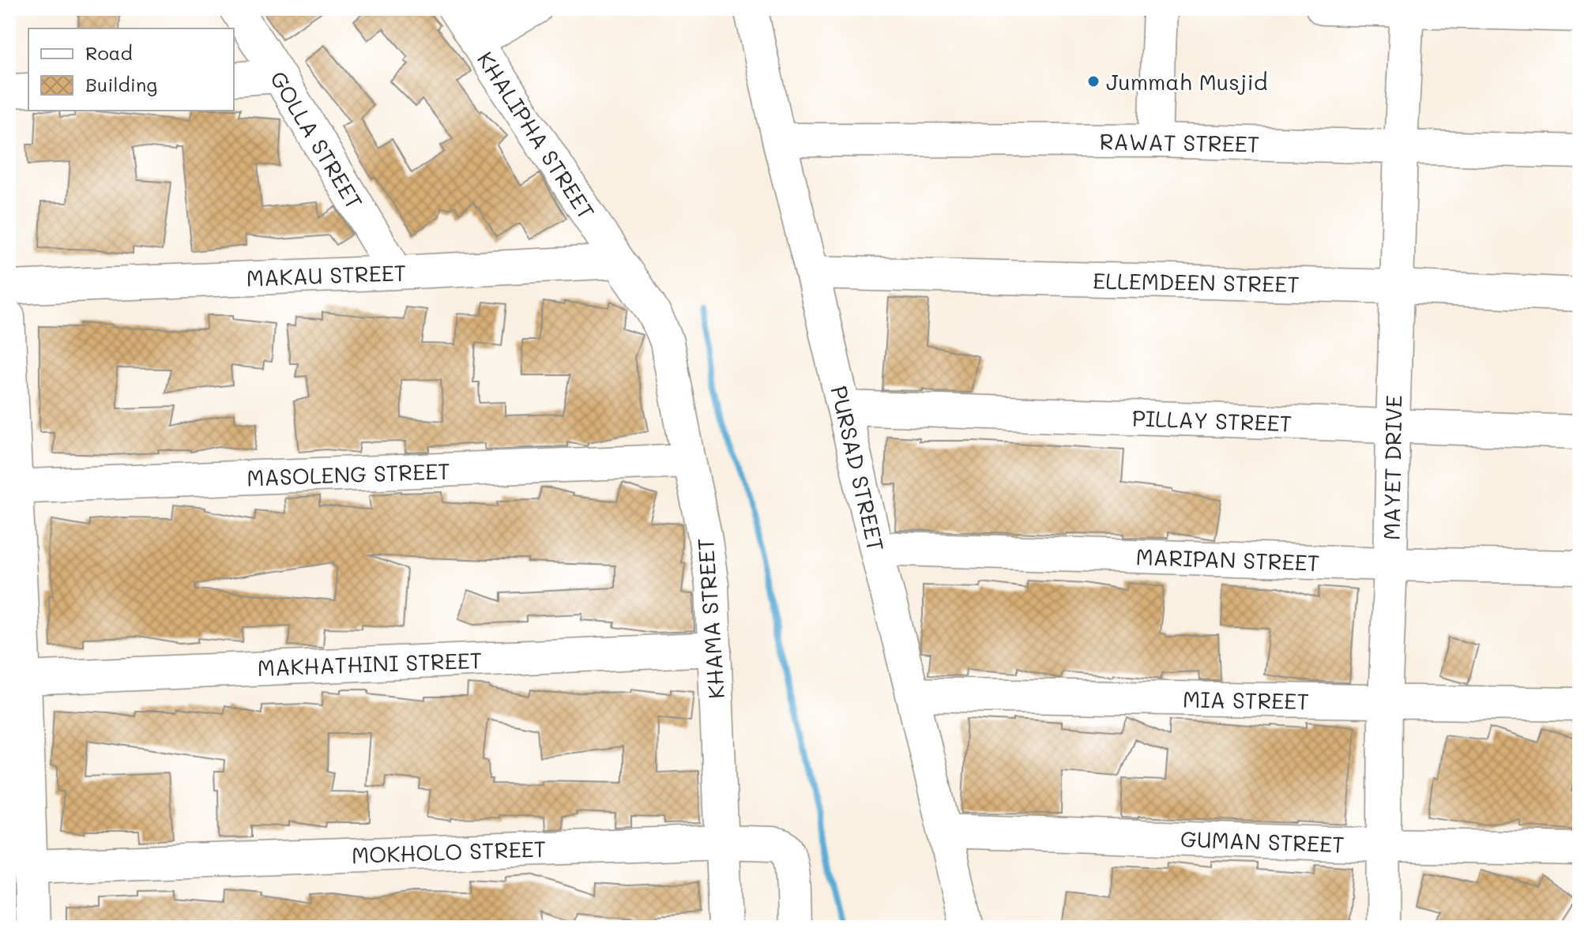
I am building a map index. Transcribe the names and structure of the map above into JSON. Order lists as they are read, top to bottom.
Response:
{
  "streets": {
    "street": [
      "KHALIPHA STREET",
      "GOLLA STREET",
      "RAWAT STREET",
      "MAKAU STREET",
      "ELLEMDEEN STREET",
      "PILLAY STREET",
      "MAYET DRIVE",
      "PURSAD STREET",
      "MASOLENG STREET",
      "MARIPAN STREET",
      "KHAMA STREET",
      "MAKHATHINI STREET",
      "MIA STREET",
      "GUMAN STREET",
      "MOKHOLO STREET"
    ]
  },
  "crossings": [
    ["KHALIPHA STREET", "MAKAU STREET"],
    ["KHALIPHA STREET", "KHAMA STREET"],
    ["GOLLA STREET", "MAKAU STREET"],
    ["RAWAT STREET", "MAYET DRIVE"],
    ["RAWAT STREET", "PURSAD STREET"],
    ["MAKAU STREET", "KHAMA STREET"],
    ["ELLEMDEEN STREET", "MAYET DRIVE"],
    ["ELLEMDEEN STREET", "PURSAD STREET"],
    ["PILLAY STREET", "MAYET DRIVE"],
    ["PILLAY STREET", "PURSAD STREET"],
    ["MAYET DRIVE", "MARIPAN STREET"],
    ["MAYET DRIVE", "MIA STREET"],
    ["MAYET DRIVE", "GUMAN STREET"],
    ["PURSAD STREET", "MARIPAN STREET"],
    ["PURSAD STREET", "MIA STREET"],
    ["PURSAD STREET", "GUMAN STREET"],
    ["MASOLENG STREET", "KHAMA STREET"],
    ["KHAMA STREET", "MAKHATHINI STREET"],
    ["KHAMA STREET", "MOKHOLO STREET"]
  ],
  "places": ["Jummah Musjid"],
  "legend": ["Road", "Building"]
}
